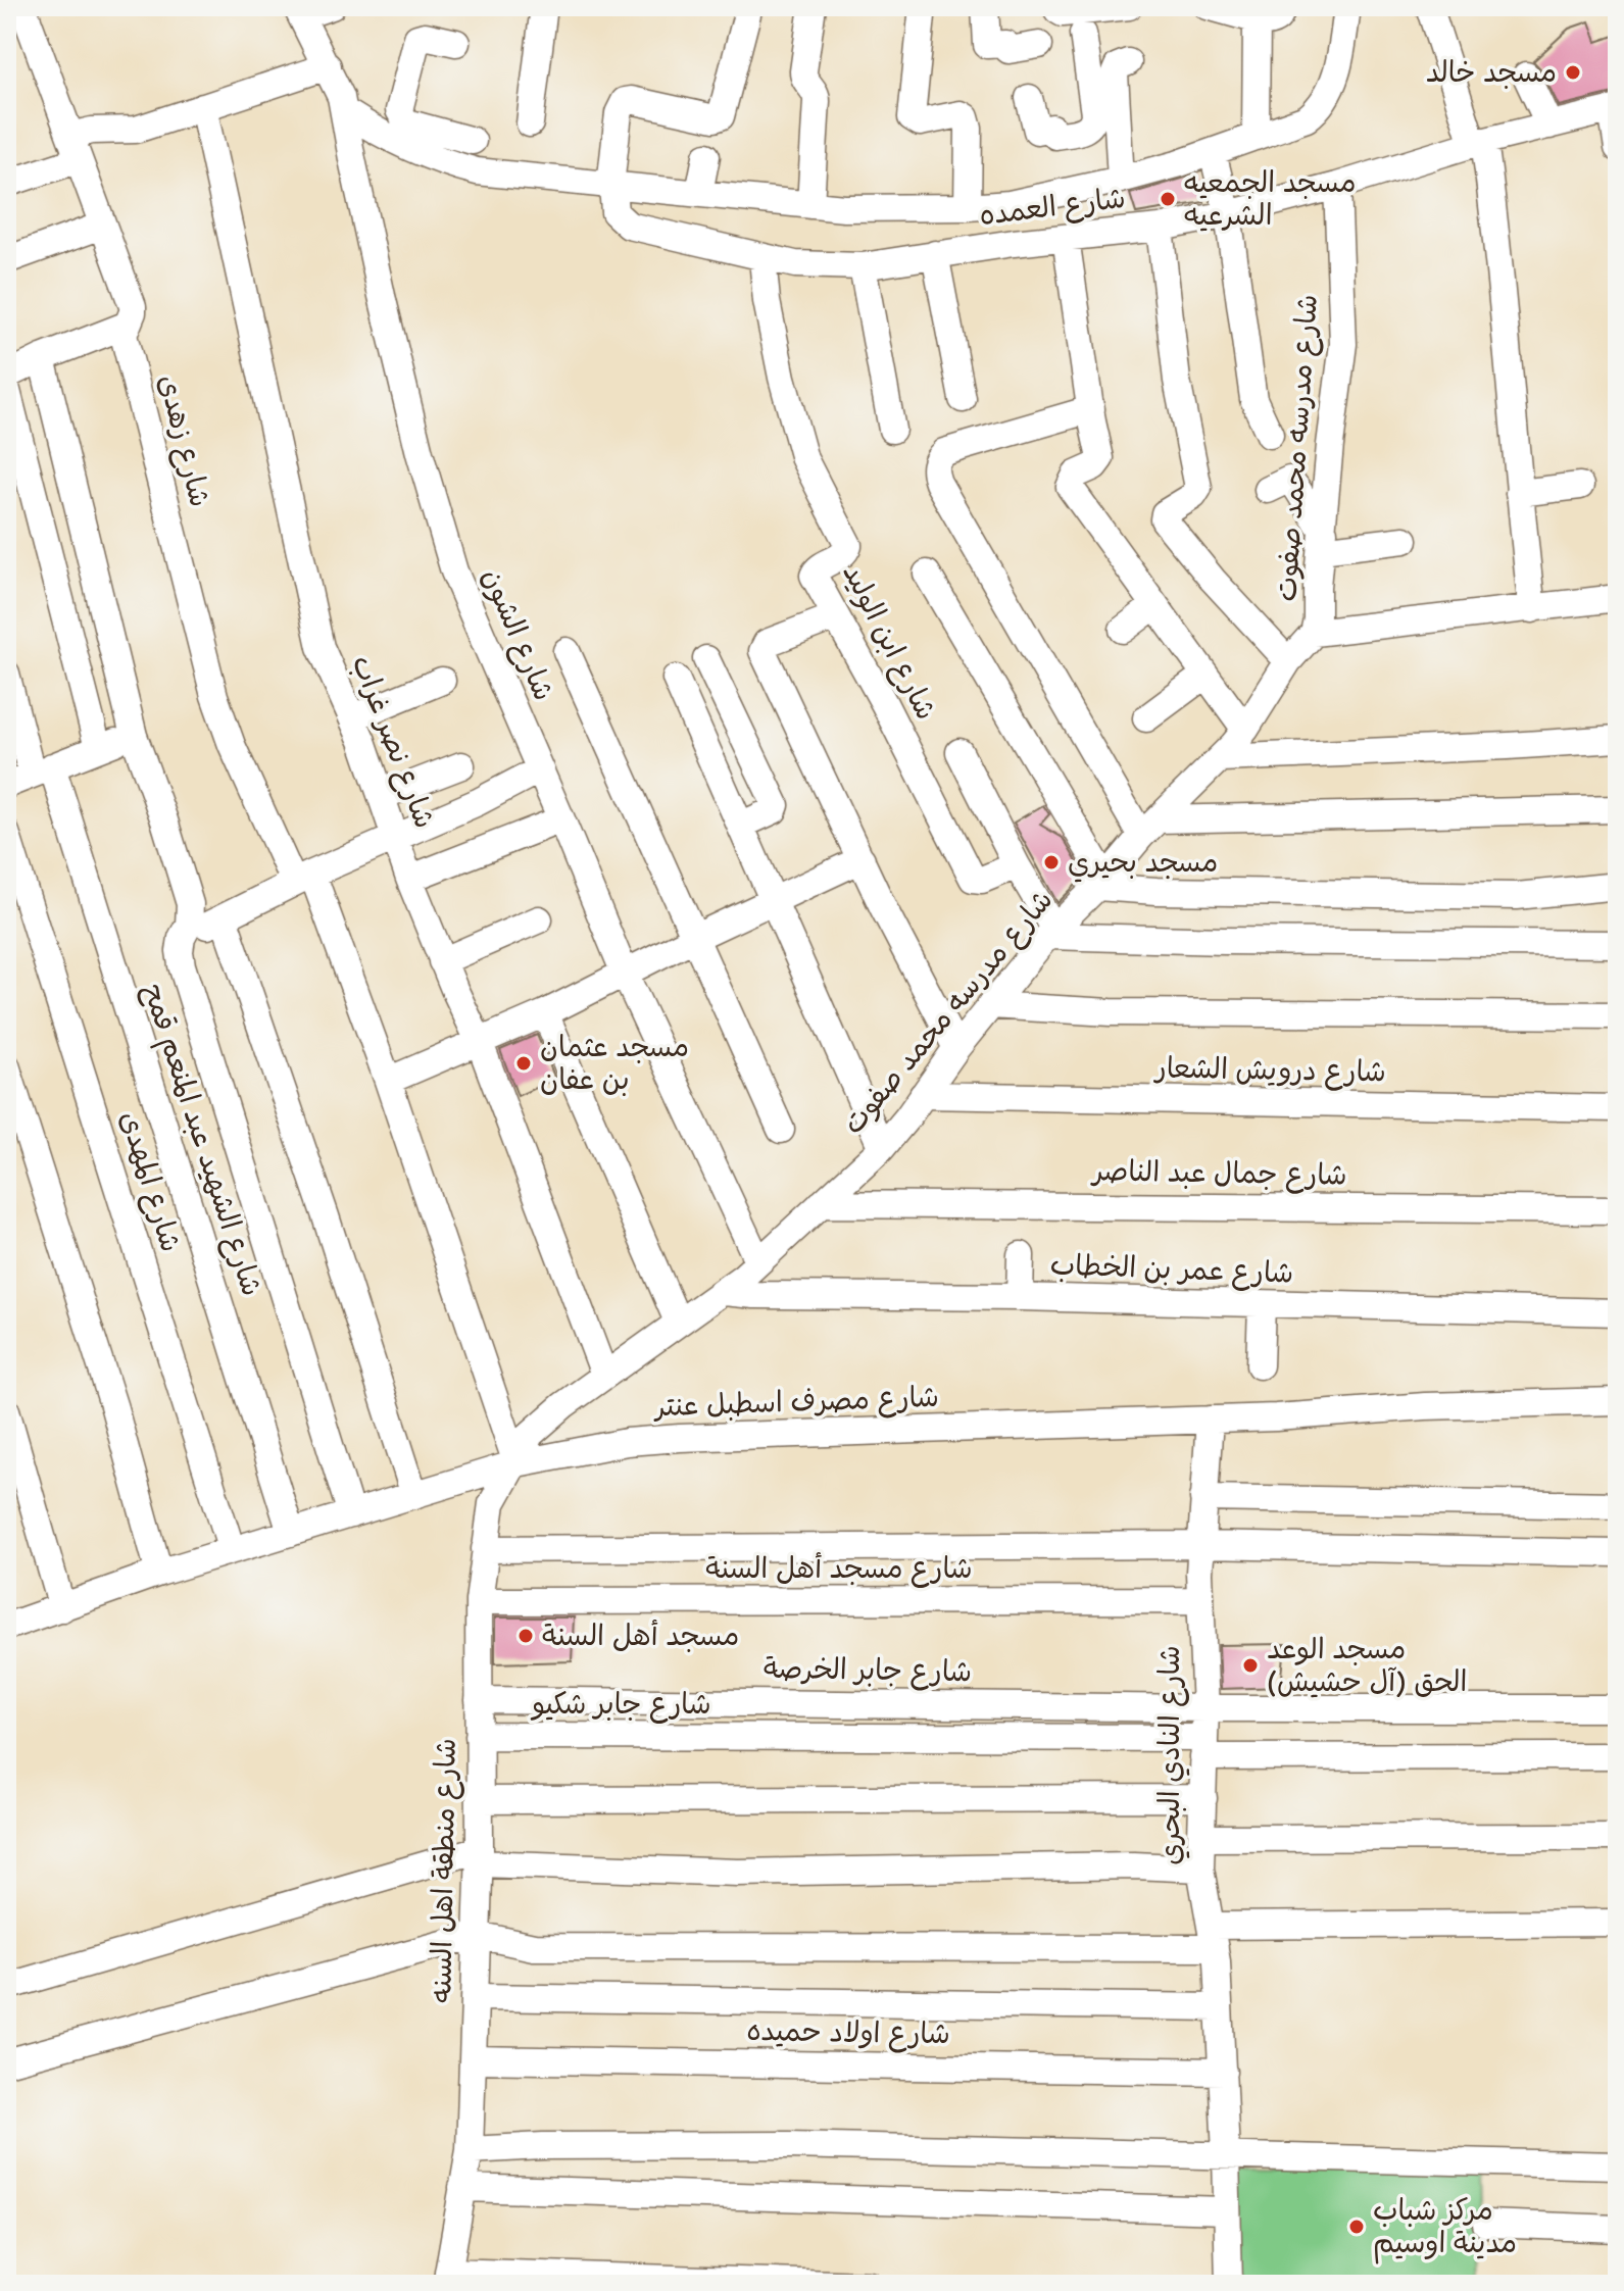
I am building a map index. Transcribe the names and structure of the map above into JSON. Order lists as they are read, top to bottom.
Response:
{
  "streets": {
    "street": [
      "شارع العمده",
      "شارع زهدى",
      "شارع مدرسه محمد صفوت",
      "شارع الشون",
      "شارع ابن الوليد",
      "شارع نصر غراب",
      "شارع درويش الشعار",
      "شارع الشهيد عبد المنعم قمح",
      "شارع جمال عبد الناصر",
      "شارع المهدى",
      "شارع عمر بن الخطاب",
      "شارع مصرف اسطبل عنتر",
      "شارع مسجد أهل السنة",
      "شارع جابر الخرصة",
      "شارع جابر شكيو",
      "شارع النادي البحري",
      "شارع منطقة اهل السنه",
      "شارع اولاد حميده"
    ]
  },
  "crossings": [
    ["شارع العمده", "شارع مدرسه محمد صفوت"],
    ["شارع العمده", "شارع الشون"],
    ["شارع العمده", "شارع ابن الوليد"],
    ["شارع زهدى", "شارع مدرسه محمد صفوت"],
    ["شارع زهدى", "شارع مصرف اسطبل عنتر"],
    ["شارع زهدى", "شارع منطقة اهل السنه"],
    ["شارع مدرسه محمد صفوت", "شارع الشون"],
    ["شارع مدرسه محمد صفوت", "شارع نصر غراب"],
    ["شارع مدرسه محمد صفوت", "شارع درويش الشعار"],
    ["شارع مدرسه محمد صفوت", "شارع جمال عبد الناصر"],
    ["شارع مدرسه محمد صفوت", "شارع عمر بن الخطاب"],
    ["شارع مدرسه محمد صفوت", "شارع مصرف اسطبل عنتر"],
    ["شارع مدرسه محمد صفوت", "شارع منطقة اهل السنه"],
    ["شارع الشهيد عبد المنعم قمح", "شارع مصرف اسطبل عنتر"],
    ["شارع المهدى", "شارع مصرف اسطبل عنتر"],
    ["شارع مصرف اسطبل عنتر", "شارع النادي البحري"],
    ["شارع مصرف اسطبل عنتر", "شارع منطقة اهل السنه"],
    ["شارع مسجد أهل السنة", "شارع النادي البحري"],
    ["شارع مسجد أهل السنة", "شارع منطقة اهل السنه"],
    ["شارع جابر الخرصة", "شارع النادي البحري"],
    ["شارع جابر الخرصة", "شارع منطقة اهل السنه"],
    ["شارع جابر شكيو", "شارع النادي البحري"],
    ["شارع جابر شكيو", "شارع منطقة اهل السنه"],
    ["شارع النادي البحري", "شارع اولاد حميده"],
    ["شارع منطقة اهل السنه", "شارع اولاد حميده"]
  ],
  "places": [
    "مسجد خالد",
    "مسجد الجمعيه الشرعيه",
    "مسجد بحيري",
    "مسجد عثمان بن عفان",
    "مسجد أهل السنة",
    "مسجد الوعد الحق (آل حشيش)",
    "مركز شباب مدينة اوسيم"
  ]
}
